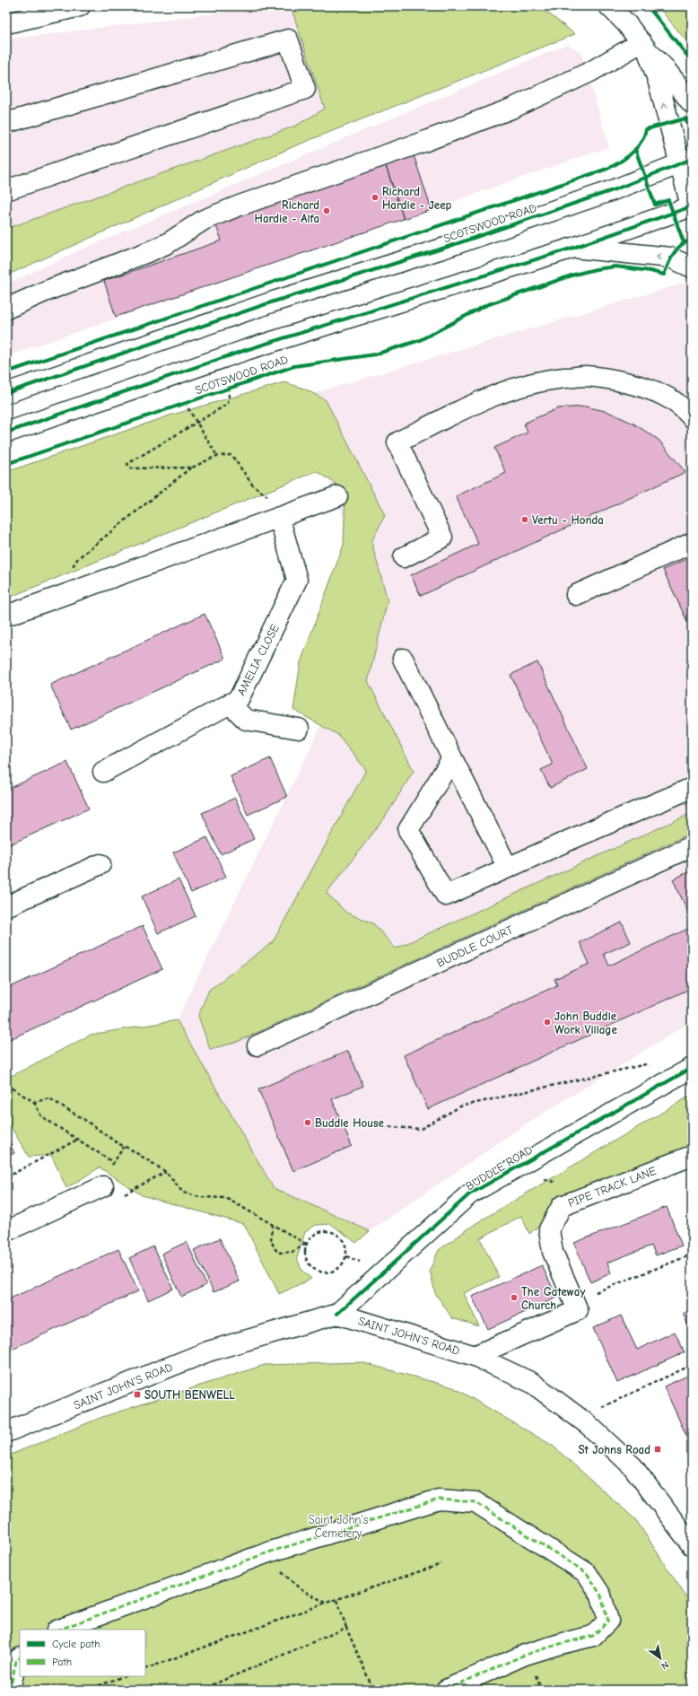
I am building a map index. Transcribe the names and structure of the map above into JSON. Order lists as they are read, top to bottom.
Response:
{
  "streets": {
    "street": [
      "SCOTSWOOD ROAD",
      "AMELIA CLOSE",
      "BUDDLE COURT",
      "BUDDLE ROAD",
      "PIPE TRACK LANE",
      "SAINT JOHN'S ROAD"
    ]
  },
  "crossings": [
    ["BUDDLE ROAD", "SAINT JOHN'S ROAD"]
  ],
  "parks": ["Saint John's Cemetery"],
  "places": {
    "other": [
      "Richard Hardie - Jeep",
      "Richard Hardie - Alfa",
      "Vertu - Honda",
      "John Buddle Work Village",
      "Buddle House",
      "The Gateway Church"
    ],
    "transit": ["SOUTH BENWELL", "St Johns Road"]
  },
  "legend": ["Cycle path", "Path"],
  "north": "bottom right"
}
